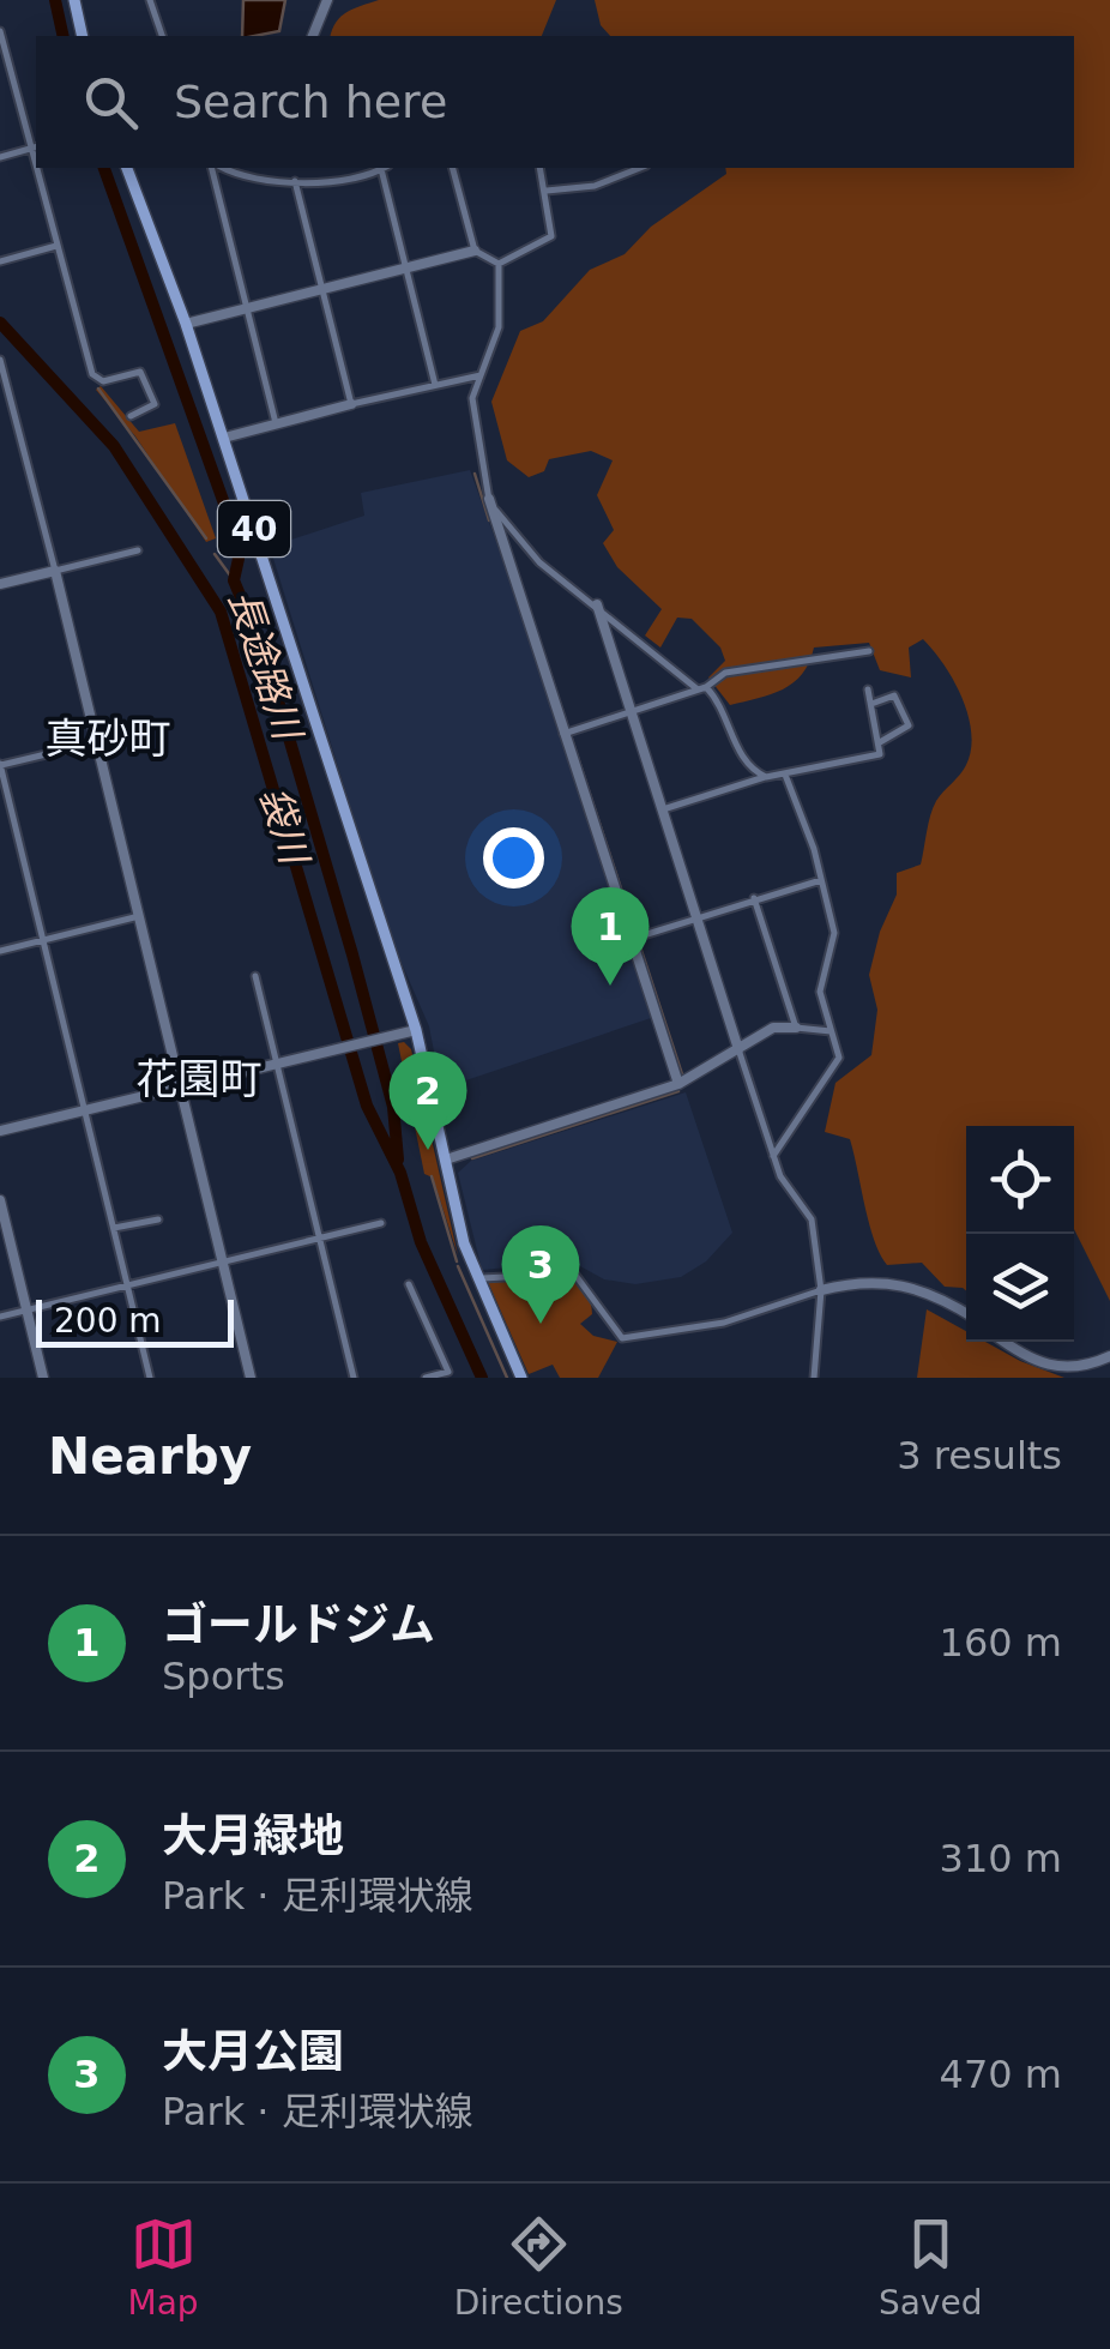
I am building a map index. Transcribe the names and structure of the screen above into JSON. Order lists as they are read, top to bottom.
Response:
{
  "streets": {
    "main road": ["40"]
  },
  "districts": ["真砂町", "花園町"],
  "water": ["長途路川", "袋川"],
  "scale_bar": "200 m",
  "page": {
    "search": "Search here",
    "pins": ["1", "2", "3"],
    "scale": "200 m",
    "heading": ["Nearby", "3 results"],
    "list": [
      {
        "mark": "1",
        "name": "ゴールドジム",
        "note": "Sports",
        "value": "160 m"
      },
      {
        "mark": "2",
        "name": "大月緑地",
        "note": "Park · 足利環状線",
        "value": "310 m"
      },
      {
        "mark": "3",
        "name": "大月公園",
        "note": "Park · 足利環状線",
        "value": "470 m"
      }
    ],
    "nav": ["Map", "Directions", "Saved"]
  }
}
